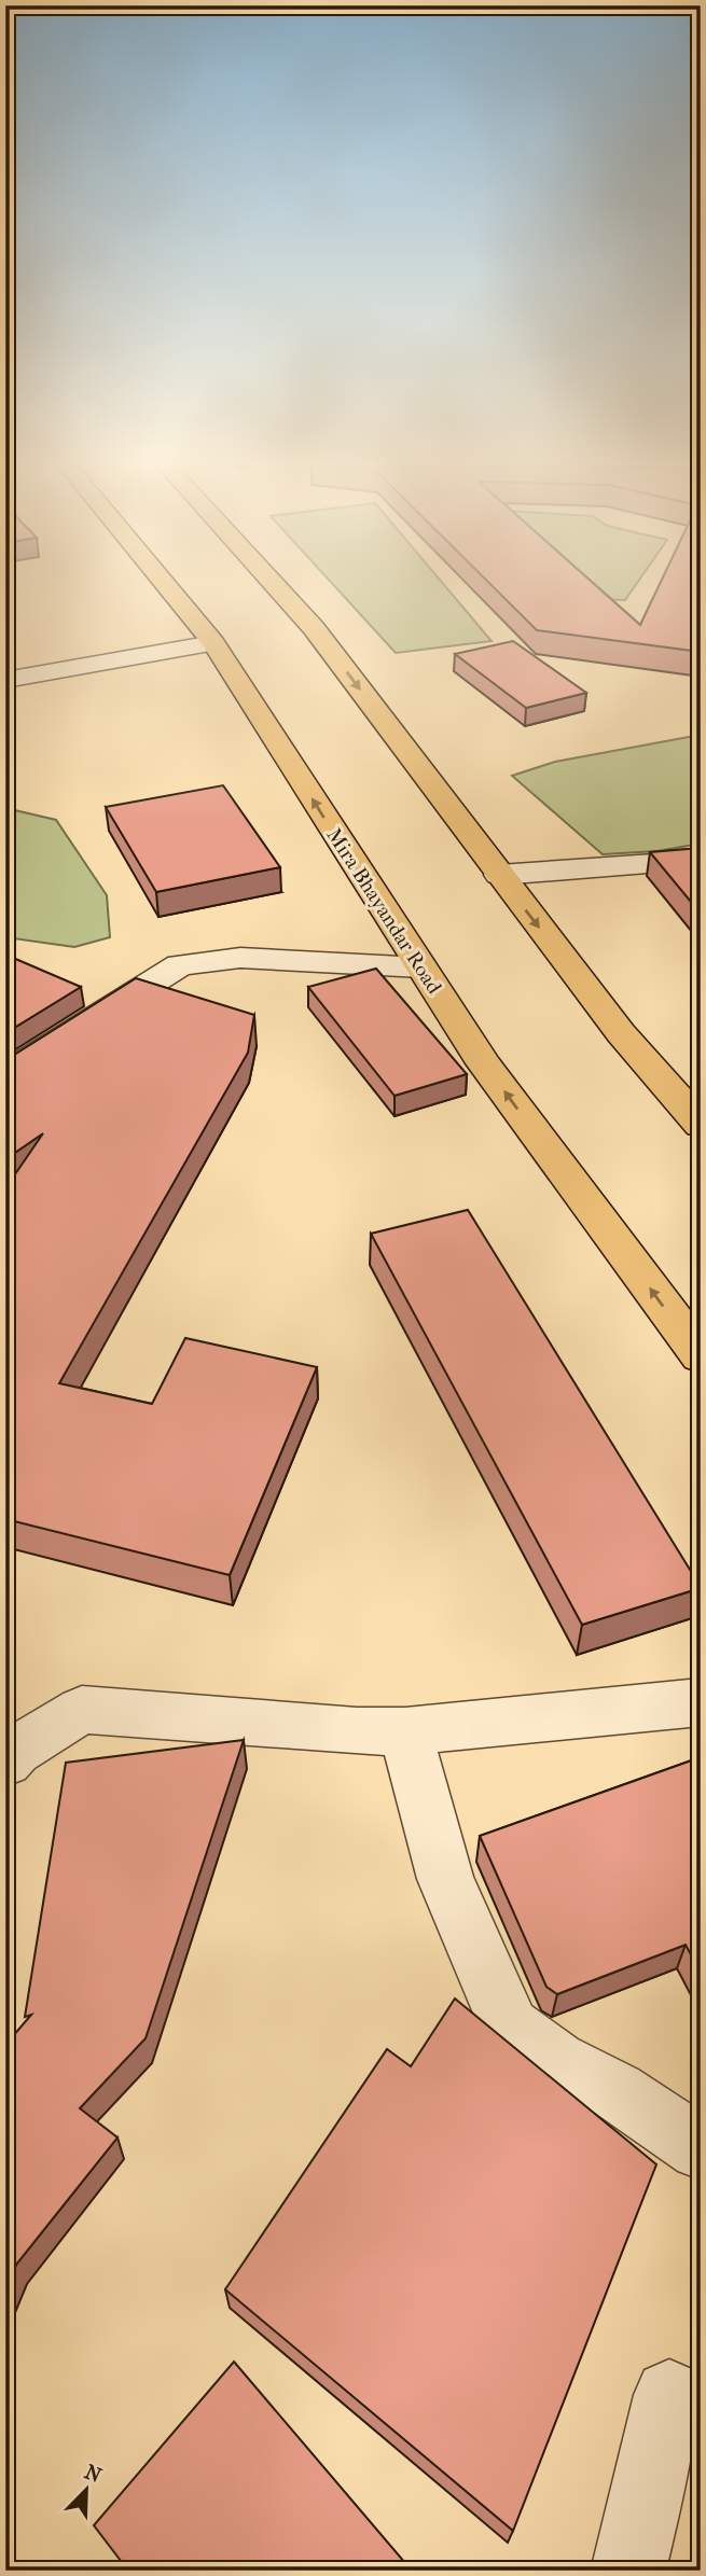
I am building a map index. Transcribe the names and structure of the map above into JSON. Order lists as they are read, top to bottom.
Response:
{
  "streets": {
    "main road": ["Mira Bhayandar Road"]
  },
  "north": "top right"
}
